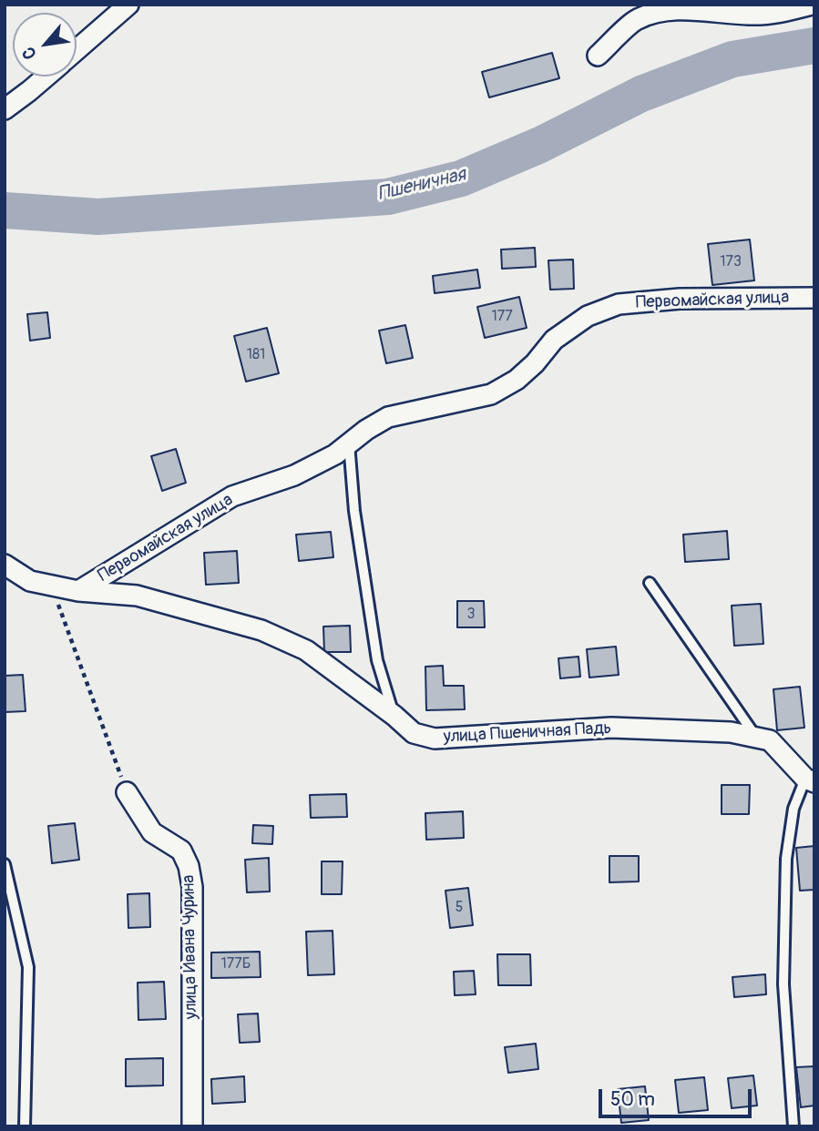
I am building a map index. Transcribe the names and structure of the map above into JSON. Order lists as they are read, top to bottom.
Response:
{
  "streets": {
    "street": ["Первомайская улица", "улица Пшеничная Падь", "улица Ивана Чурина"]
  },
  "crossings": [
    ["Первомайская улица", "улица Пшеничная Падь"]
  ],
  "water": ["Пшеничная"],
  "house_numbers": [
    "173",
    "177",
    "181",
    "3",
    "5",
    "177Б"
  ],
  "scale_bar": "50 m",
  "north": "bottom left"
}
